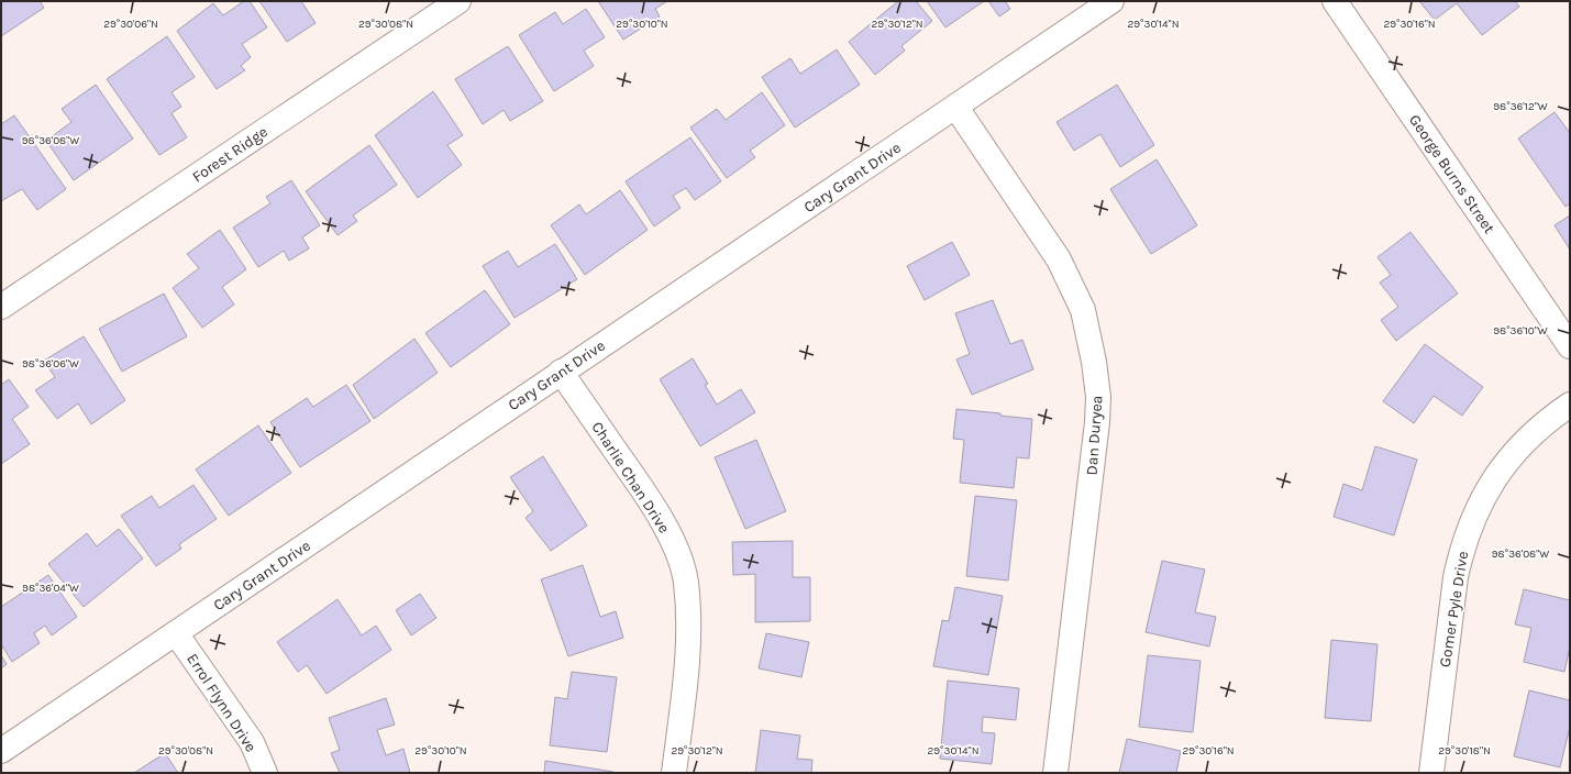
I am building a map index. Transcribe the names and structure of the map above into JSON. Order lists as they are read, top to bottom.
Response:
{
  "streets": {
    "street": [
      "Forest Ridge",
      "George Burns Street",
      "Cary Grant Drive",
      "Dan Duryea",
      "Charlie Chan Drive",
      "Gomer Pyle Drive",
      "Errol Flynn Drive"
    ]
  },
  "crossings": [
    ["Cary Grant Drive", "Dan Duryea"],
    ["Cary Grant Drive", "Charlie Chan Drive"],
    ["Cary Grant Drive", "Errol Flynn Drive"]
  ],
  "coordinates": [
    "29°30'06\"N",
    "29°30'08\"N",
    "29°30'10\"N",
    "29°30'12\"N",
    "29°30'14\"N",
    "29°30'16\"N",
    "98°36'12\"W",
    "98°36'08\"W",
    "98°36'10\"W",
    "98°36'06\"W",
    "98°36'04\"W",
    "29°30'18\"N"
  ]
}
